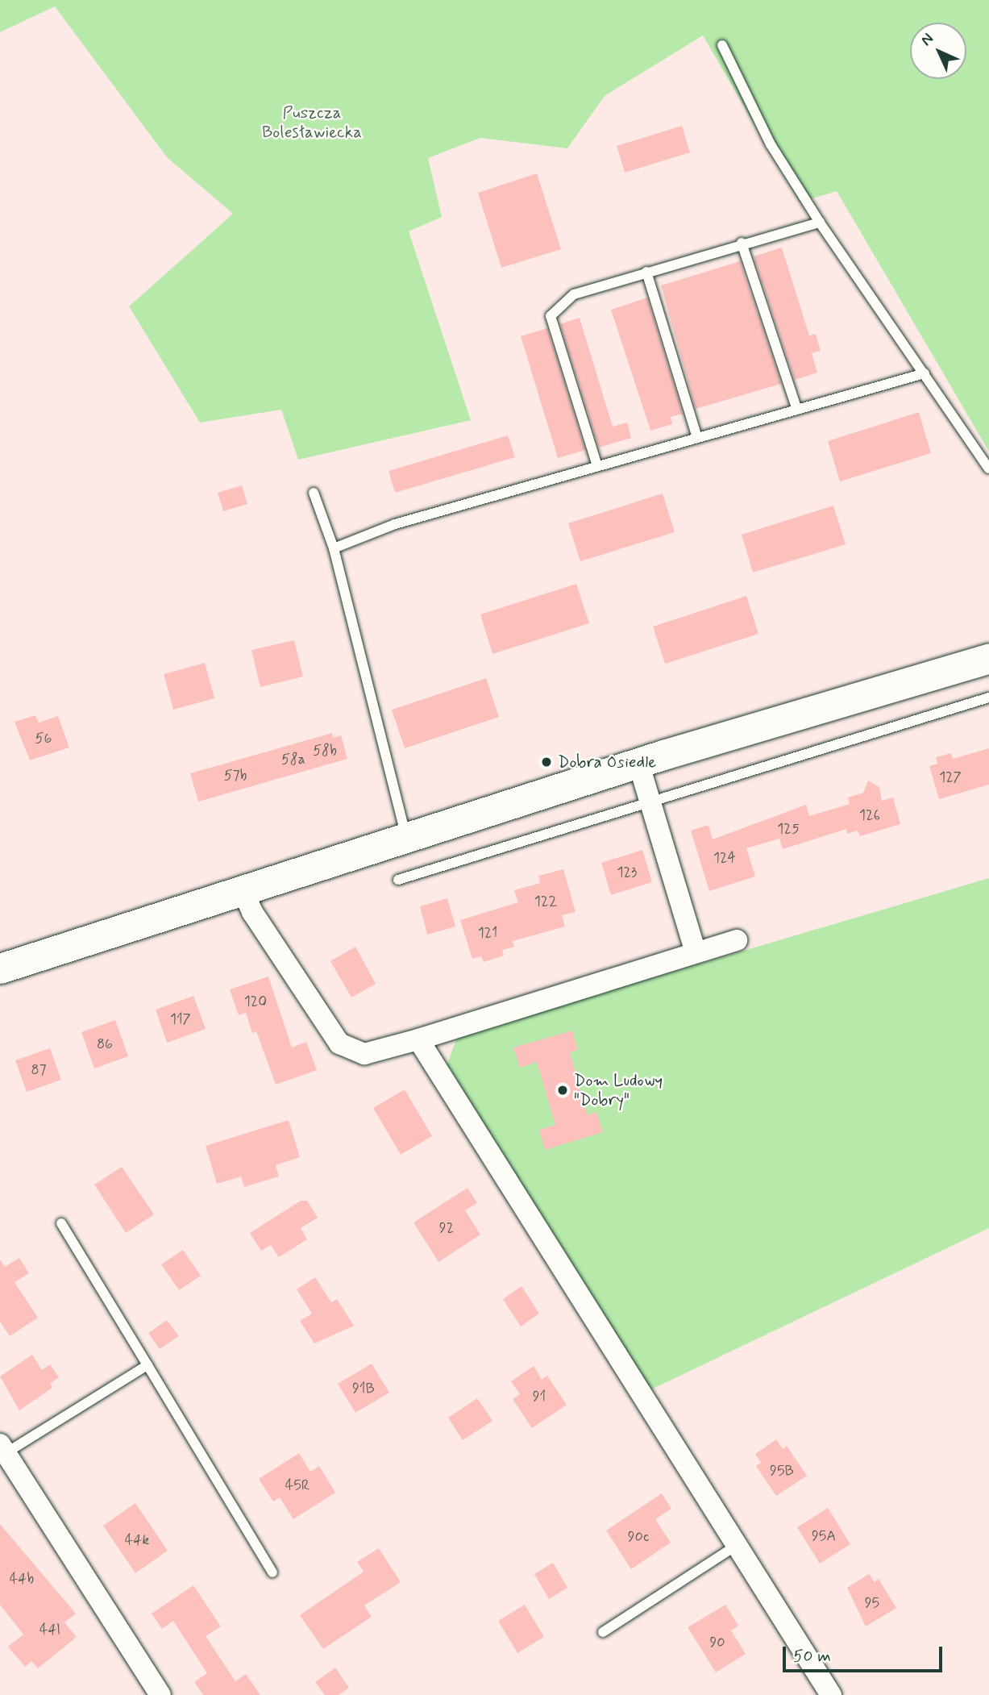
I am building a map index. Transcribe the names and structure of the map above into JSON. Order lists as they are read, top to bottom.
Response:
{
  "parks": ["Puszcza Bolesławiecka"],
  "places": ["Dobra Osiedle", "Dom Ludowy \"Dobry\""],
  "house_numbers": [
    "56",
    "58b",
    "58a",
    "57b",
    "127",
    "126",
    "125",
    "124",
    "123",
    "122",
    "121",
    "120",
    "117",
    "86",
    "87",
    "92",
    "91B",
    "91",
    "95B",
    "45R",
    "95A",
    "90c",
    "44k",
    "44b",
    "95",
    "44l",
    "90"
  ],
  "scale_bar": "50 m",
  "north": "top left"
}
